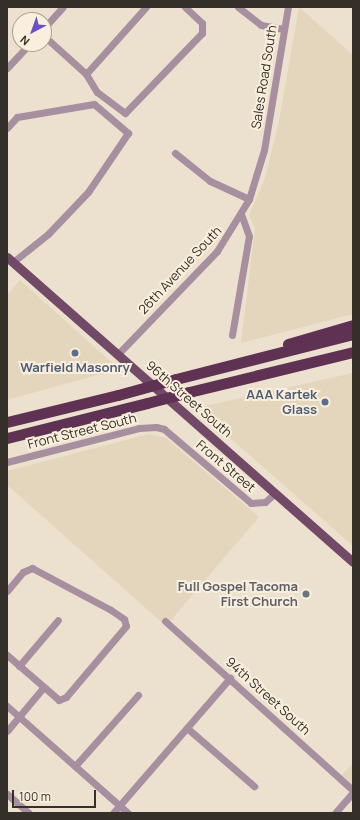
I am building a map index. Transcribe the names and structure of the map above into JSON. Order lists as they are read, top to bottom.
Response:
{
  "streets": {
    "main road": ["96th Street South"],
    "street": [
      "Sales Road South",
      "26th Avenue South",
      "Front Street South",
      "Front Street",
      "94th Street South"
    ]
  },
  "crossings": [
    ["Sales Road South", "26th Avenue South"],
    ["26th Avenue South", "96th Street South"],
    ["96th Street South", "Front Street"],
    ["Front Street South", "Front Street"]
  ],
  "places": ["Warfield Masonry", "AAA Kartek Glass", "Full Gospel Tacoma First Church"],
  "scale_bar": "100 m",
  "north": "bottom left"
}
